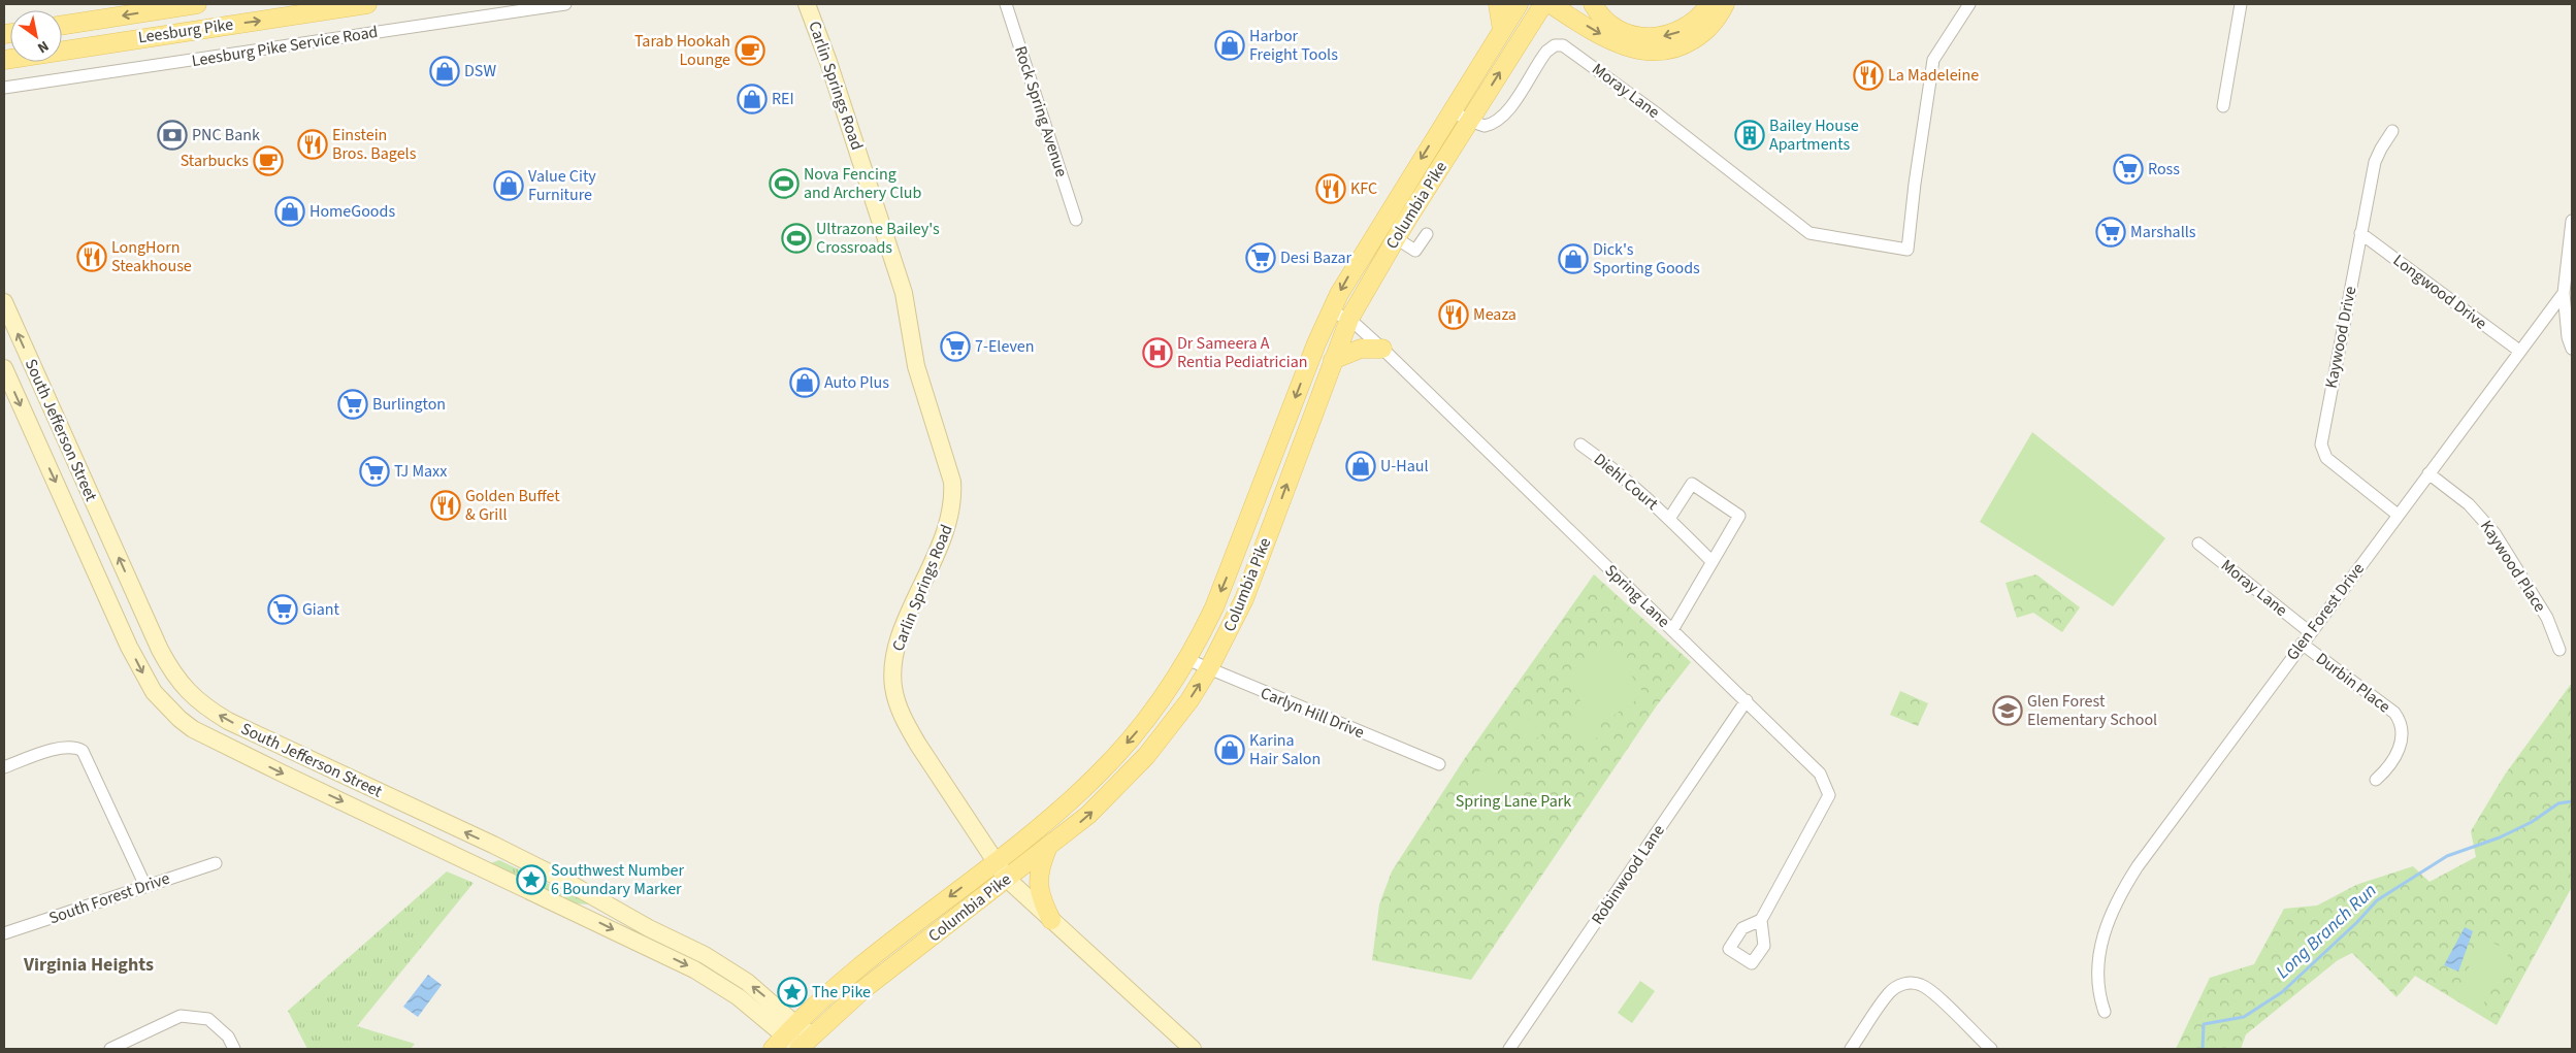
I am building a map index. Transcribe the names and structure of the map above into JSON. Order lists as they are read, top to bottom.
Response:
{
  "streets": {
    "main road": ["Leesburg Pike", "Columbia Pike"],
    "street": [
      "Leesburg Pike Service Road",
      "Carlin Springs Road",
      "Moray Lane",
      "Rock Spring Avenue",
      "Longwood Drive",
      "Kaywood Drive",
      "South Jefferson Street",
      "Diehl Court",
      "Kaywood Place",
      "Spring Lane",
      "Glen Forest Drive",
      "Durbin Place",
      "Carlyn Hill Drive",
      "Robinwood Lane",
      "South Forest Drive"
    ]
  },
  "crossings": [
    ["Carlin Springs Road", "Columbia Pike"],
    ["Moray Lane", "Columbia Pike"],
    ["Moray Lane", "Glen Forest Drive"],
    ["Columbia Pike", "South Jefferson Street"],
    ["Columbia Pike", "Spring Lane"],
    ["Columbia Pike", "Carlyn Hill Drive"],
    ["Longwood Drive", "Kaywood Drive"],
    ["Longwood Drive", "Glen Forest Drive"],
    ["Kaywood Drive", "Glen Forest Drive"],
    ["Diehl Court", "Spring Lane"],
    ["Kaywood Place", "Glen Forest Drive"],
    ["Spring Lane", "Robinwood Lane"],
    ["Glen Forest Drive", "Durbin Place"]
  ],
  "districts": ["Virginia Heights"],
  "water": ["Long Branch Run"],
  "parks": ["Spring Lane Park"],
  "places": {
    "shop": [
      "Harbor Freight Tools",
      "DSW",
      "REI",
      "Value City Furniture",
      "HomeGoods",
      "Dick's Sporting Goods",
      "Auto Plus",
      "U-Haul",
      "Karina Hair Salon"
    ],
    "cafe": ["Tarab Hookah Lounge", "Starbucks"],
    "restaurant": [
      "La Madeleine",
      "Einstein Bros. Bagels",
      "KFC",
      "LongHorn Steakhouse",
      "Meaza",
      "Golden Buffet & Grill"
    ],
    "bank": ["PNC Bank"],
    "building": ["Bailey House Apartments"],
    "supermarket": [
      "Ross",
      "Marshalls",
      "Desi Bazar",
      "7-Eleven",
      "Burlington",
      "TJ Maxx",
      "Giant"
    ],
    "sports": ["Nova Fencing and Archery Club", "Ultrazone Bailey's Crossroads"],
    "hospital": ["Dr Sameera A Rentia Pediatrician"],
    "school or university": ["Glen Forest Elementary School"],
    "place": ["Southwest Number 6 Boundary Marker", "The Pike"]
  },
  "north": "bottom right"
}
